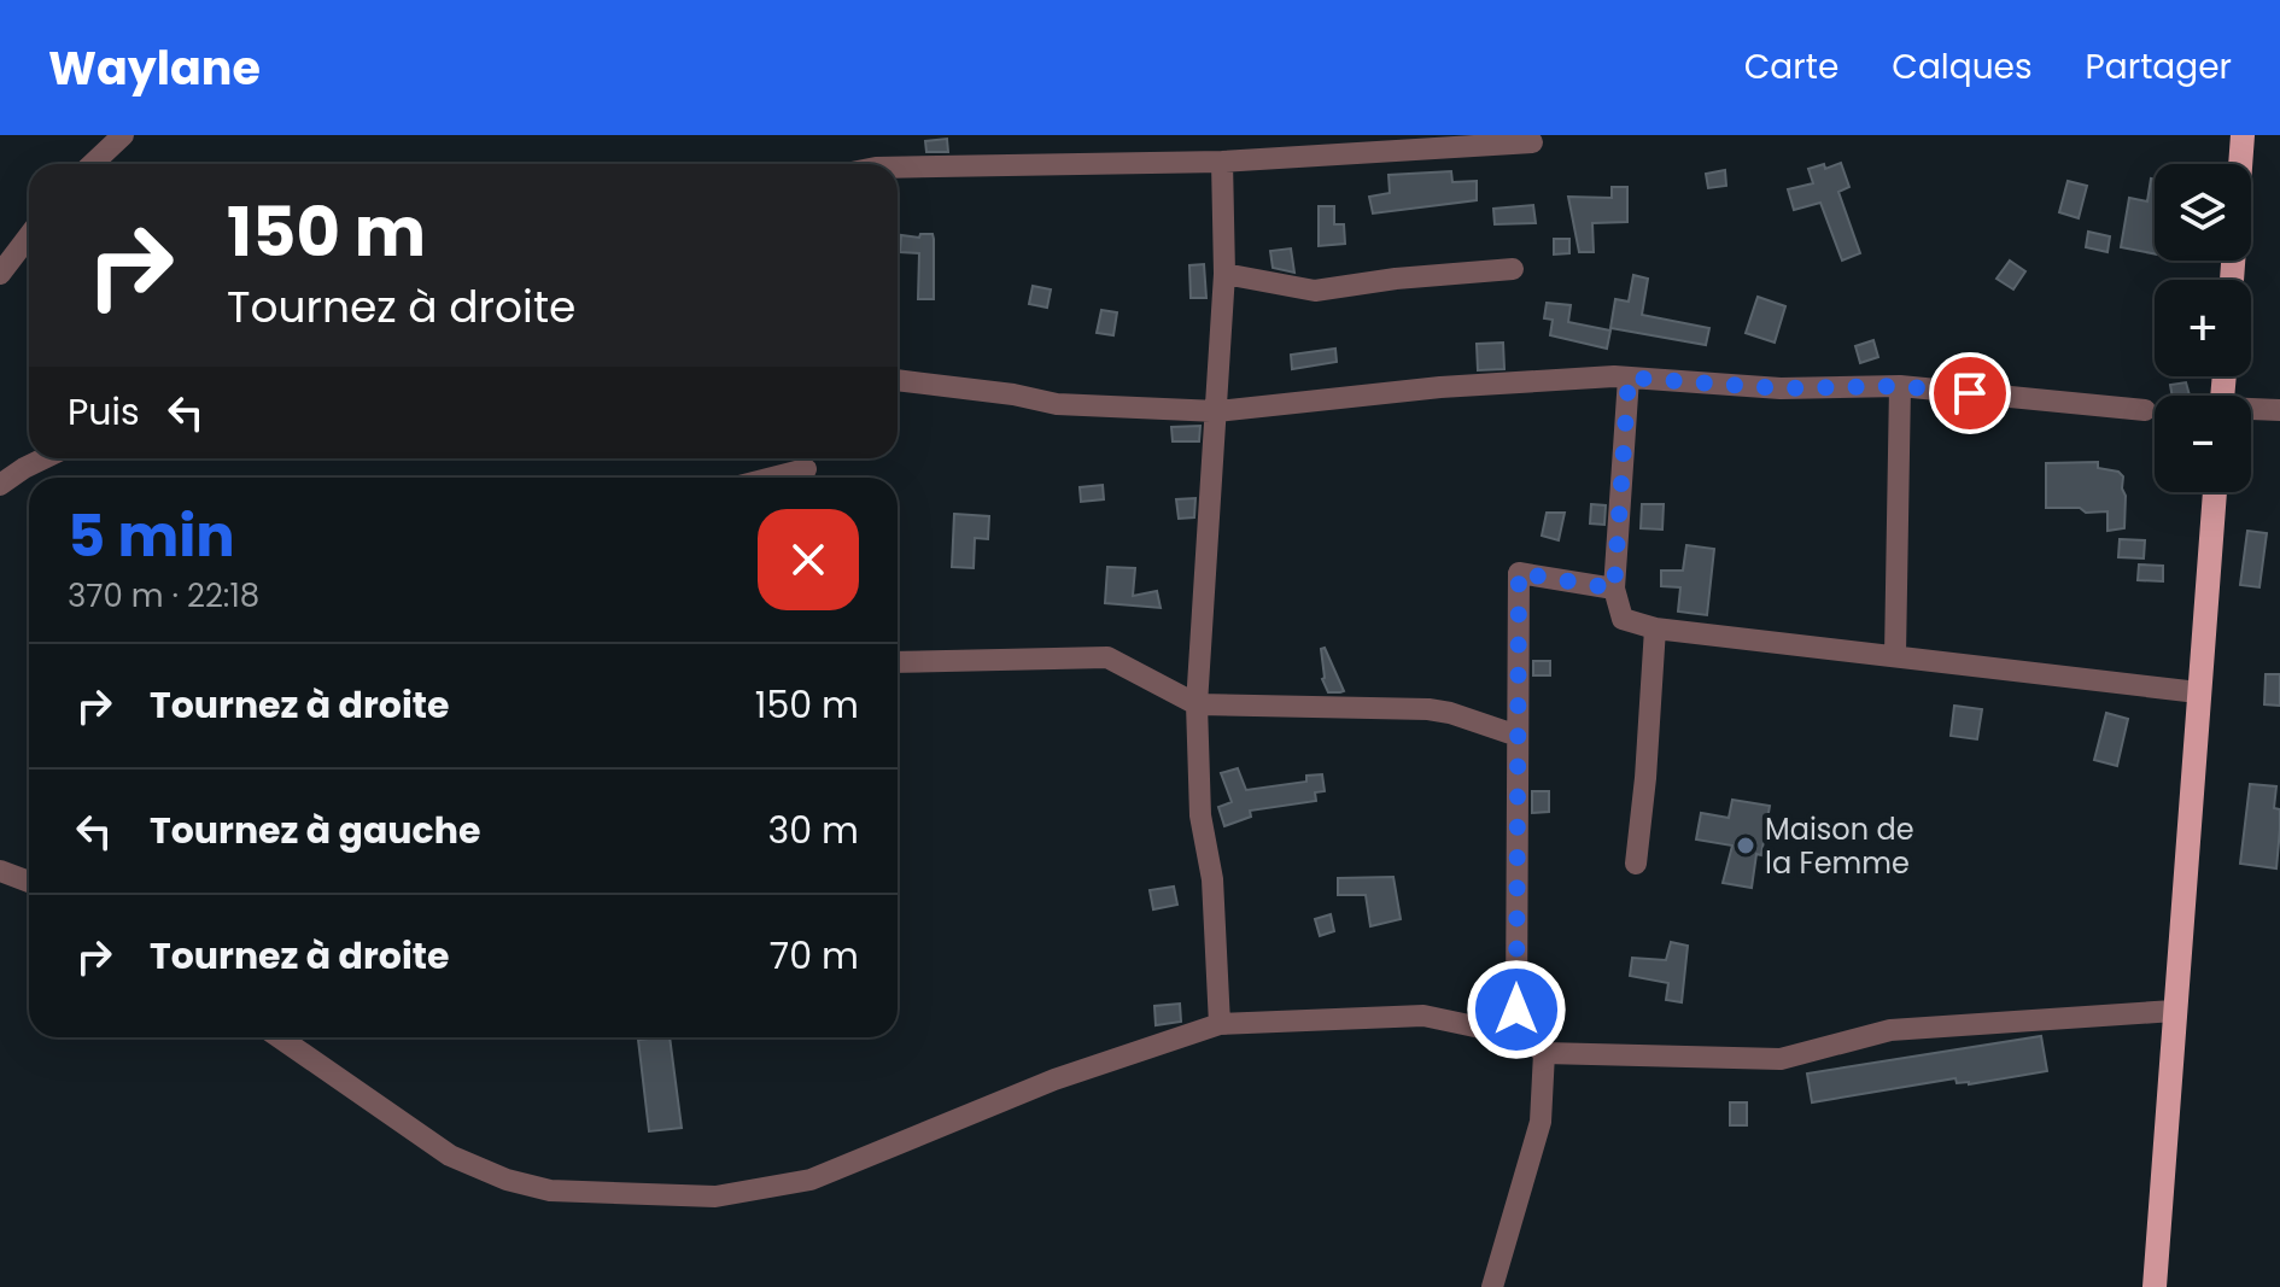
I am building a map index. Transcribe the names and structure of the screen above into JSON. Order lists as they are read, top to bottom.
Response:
{
  "places": ["Maison de la Femme"],
  "page": {
    "header": "Waylane",
    "nav": ["Carte", "Calques", "Partager"],
    "map_buttons": ["+", "−"],
    "turn": ["150 m", "Tournez à droite"],
    "then": "Puis",
    "heading": ["5 min", "370 m · 22:18"],
    "list": [
      {
        "name": "Tournez à droite",
        "value": "150 m"
      },
      {
        "name": "Tournez à gauche",
        "value": "30 m"
      },
      {
        "name": "Tournez à droite",
        "value": "70 m"
      }
    ]
  }
}
